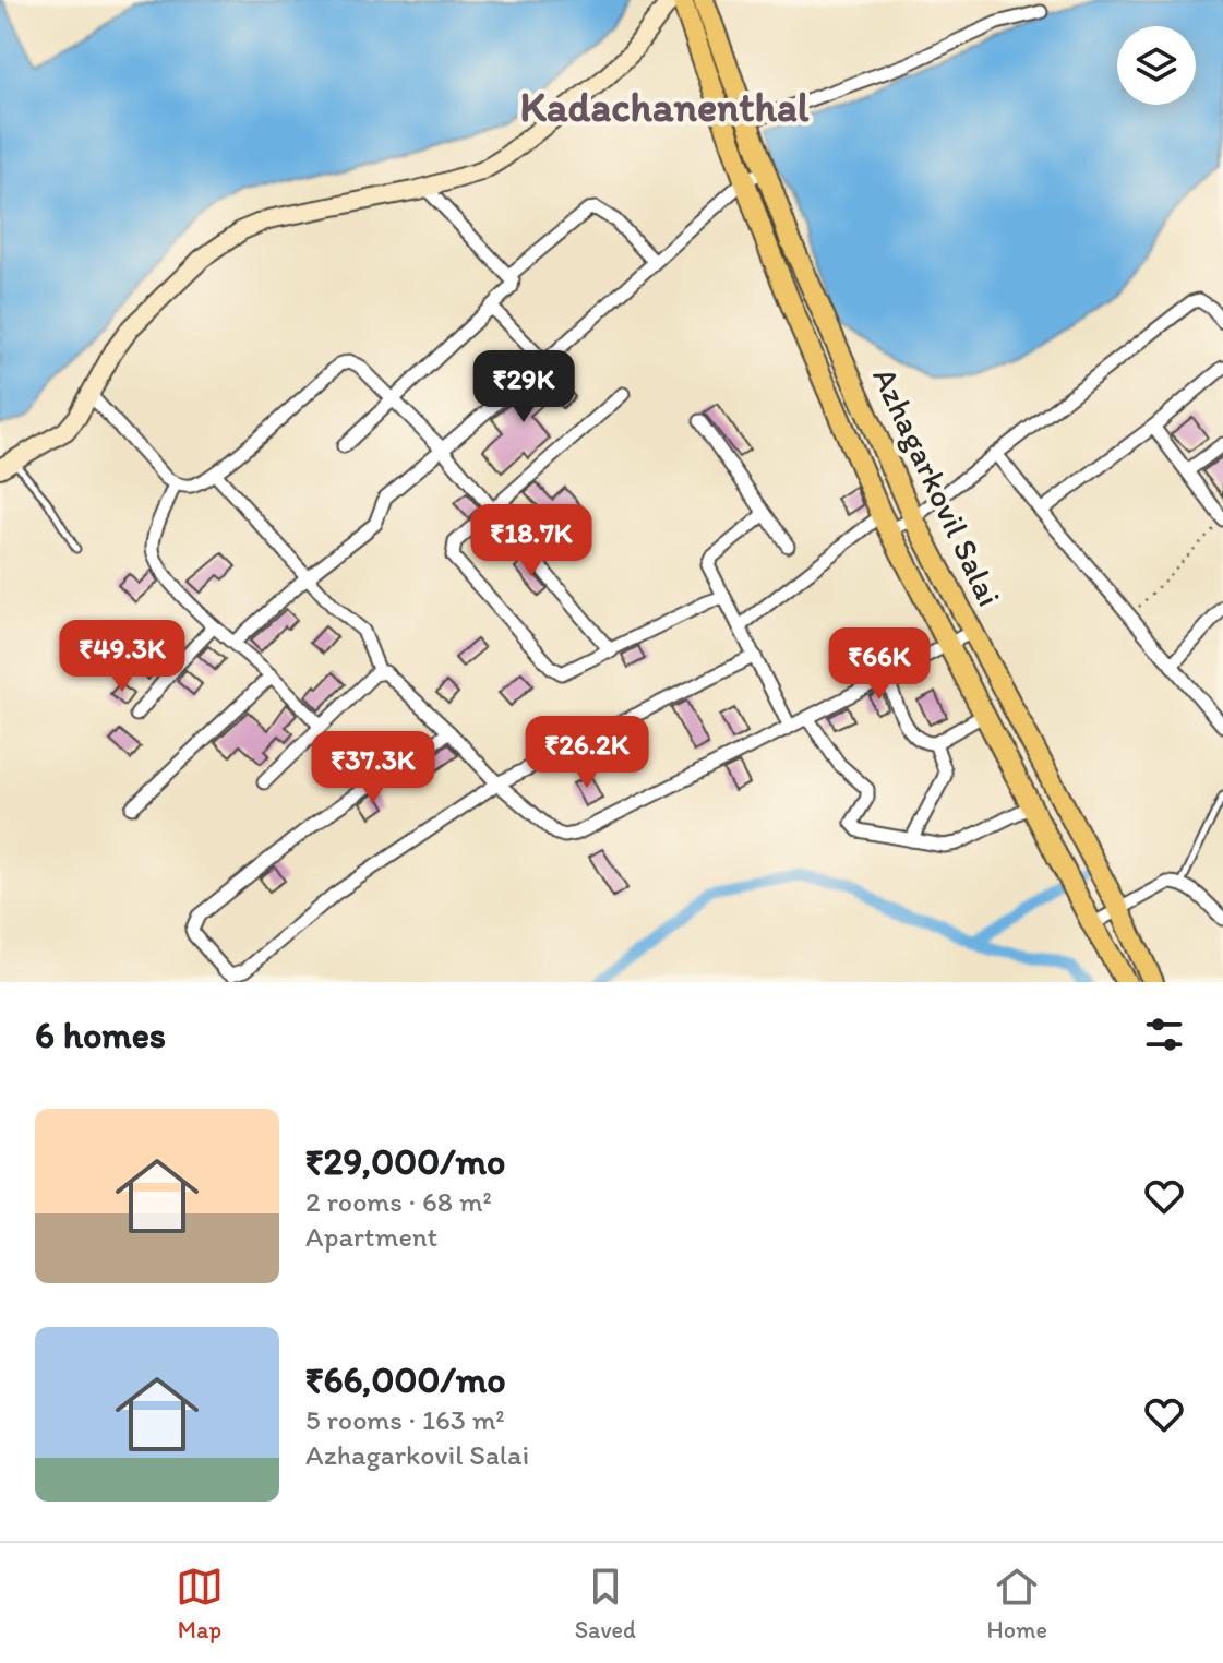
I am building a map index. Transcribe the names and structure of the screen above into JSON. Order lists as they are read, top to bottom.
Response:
{
  "streets": {
    "main road": ["Azhagarkovil Salai"]
  },
  "districts": ["Kadachanenthal"],
  "page": {
    "price": [
      "₹29K",
      "₹18.7K",
      "₹49.3K",
      "₹66K",
      "₹26.2K",
      "₹37.3K"
    ],
    "heading": "6 homes",
    "list": [
      {
        "name": "₹29,000/mo",
        "note": "2 rooms · 68 m² · Apartment"
      },
      {
        "name": "₹66,000/mo",
        "note": "5 rooms · 163 m² · Azhagarkovil Salai"
      }
    ],
    "tabs": ["Map", "Saved", "Home"]
  }
}
